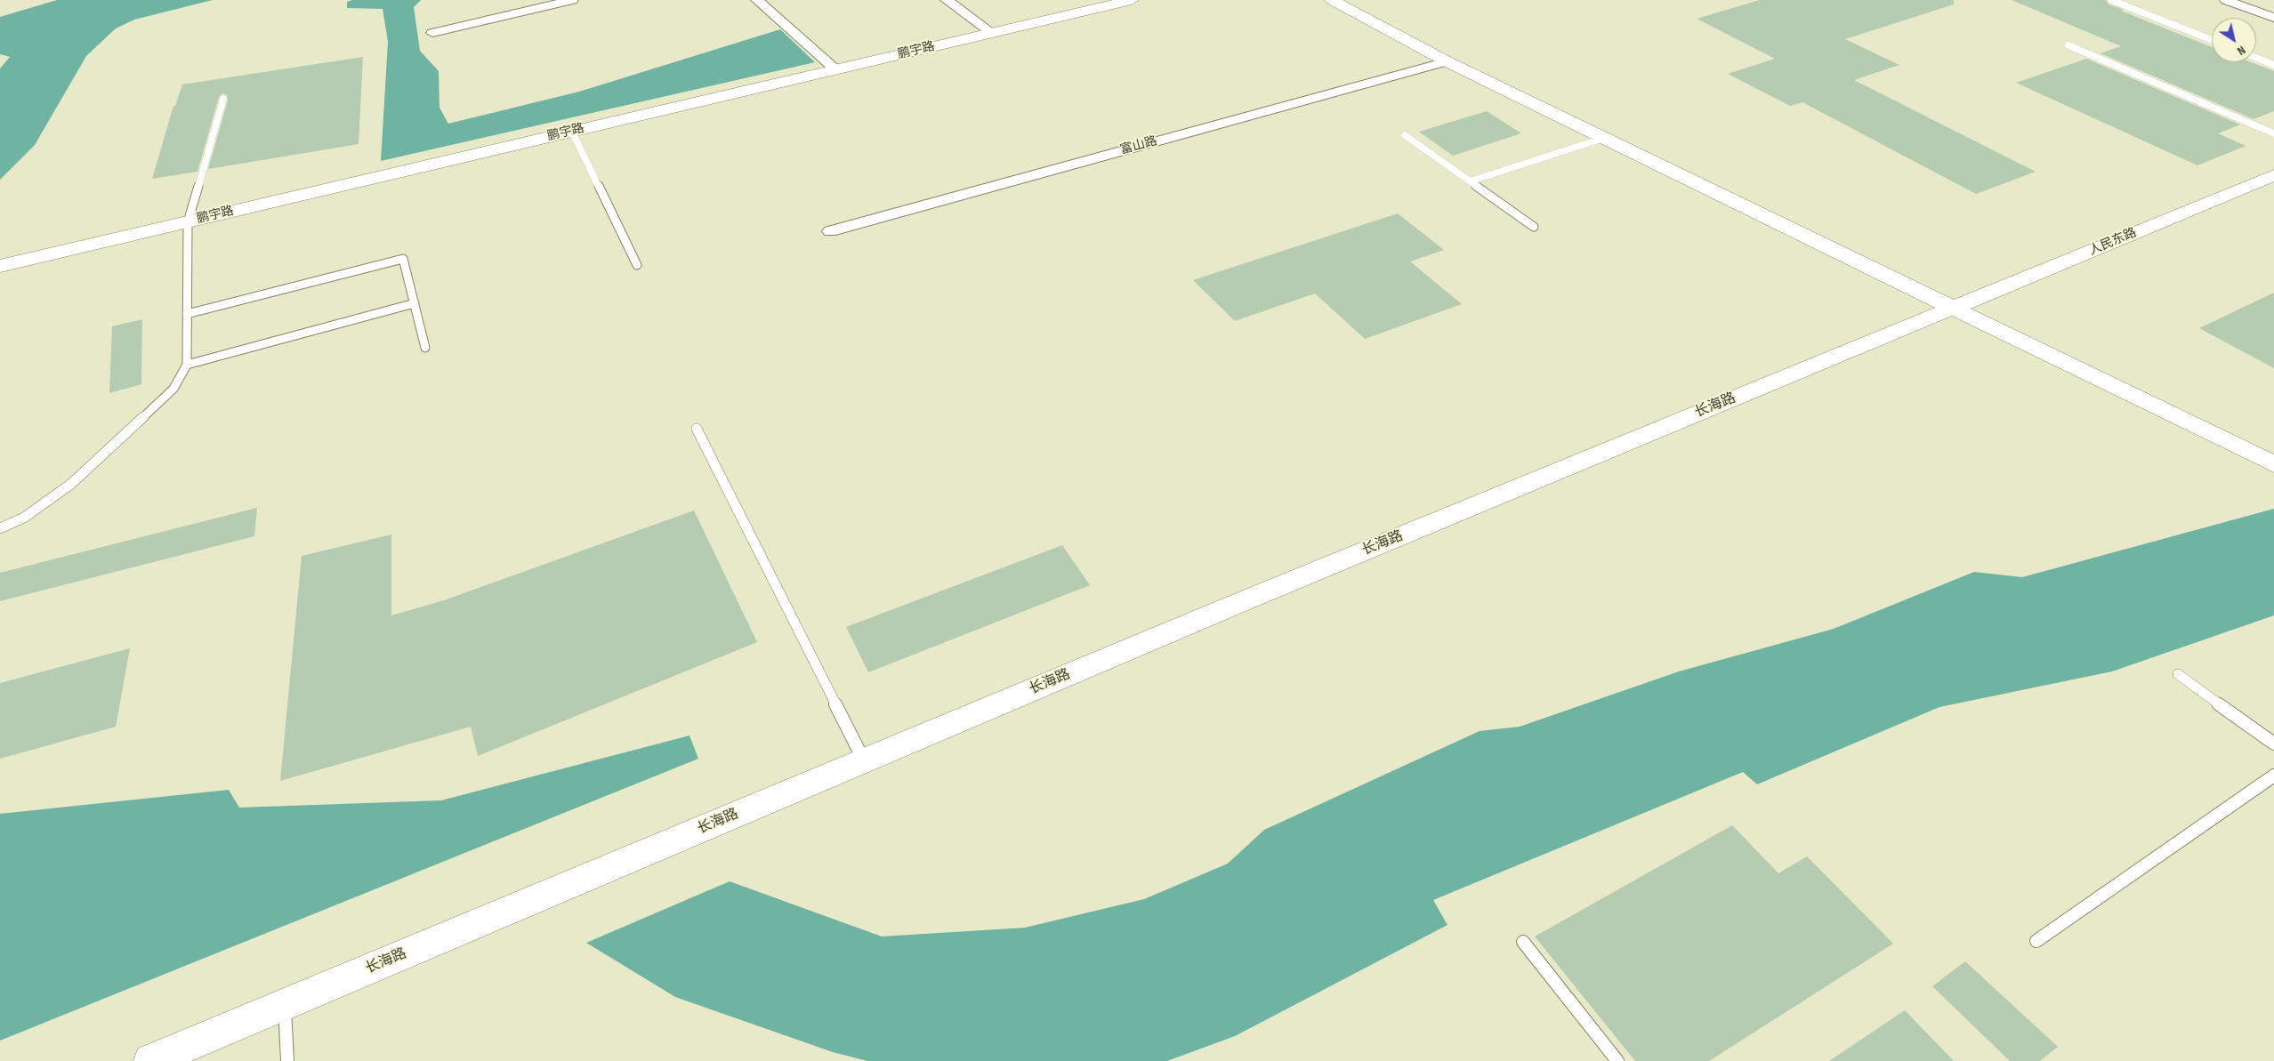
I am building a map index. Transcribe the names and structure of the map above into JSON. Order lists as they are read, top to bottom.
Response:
{
  "streets": {
    "street": [
      "鹏宇路",
      "富山路",
      "人民东路",
      "长海路"
    ]
  },
  "crossings": [
    ["人民东路", "长海路"]
  ],
  "north": "bottom right"
}
